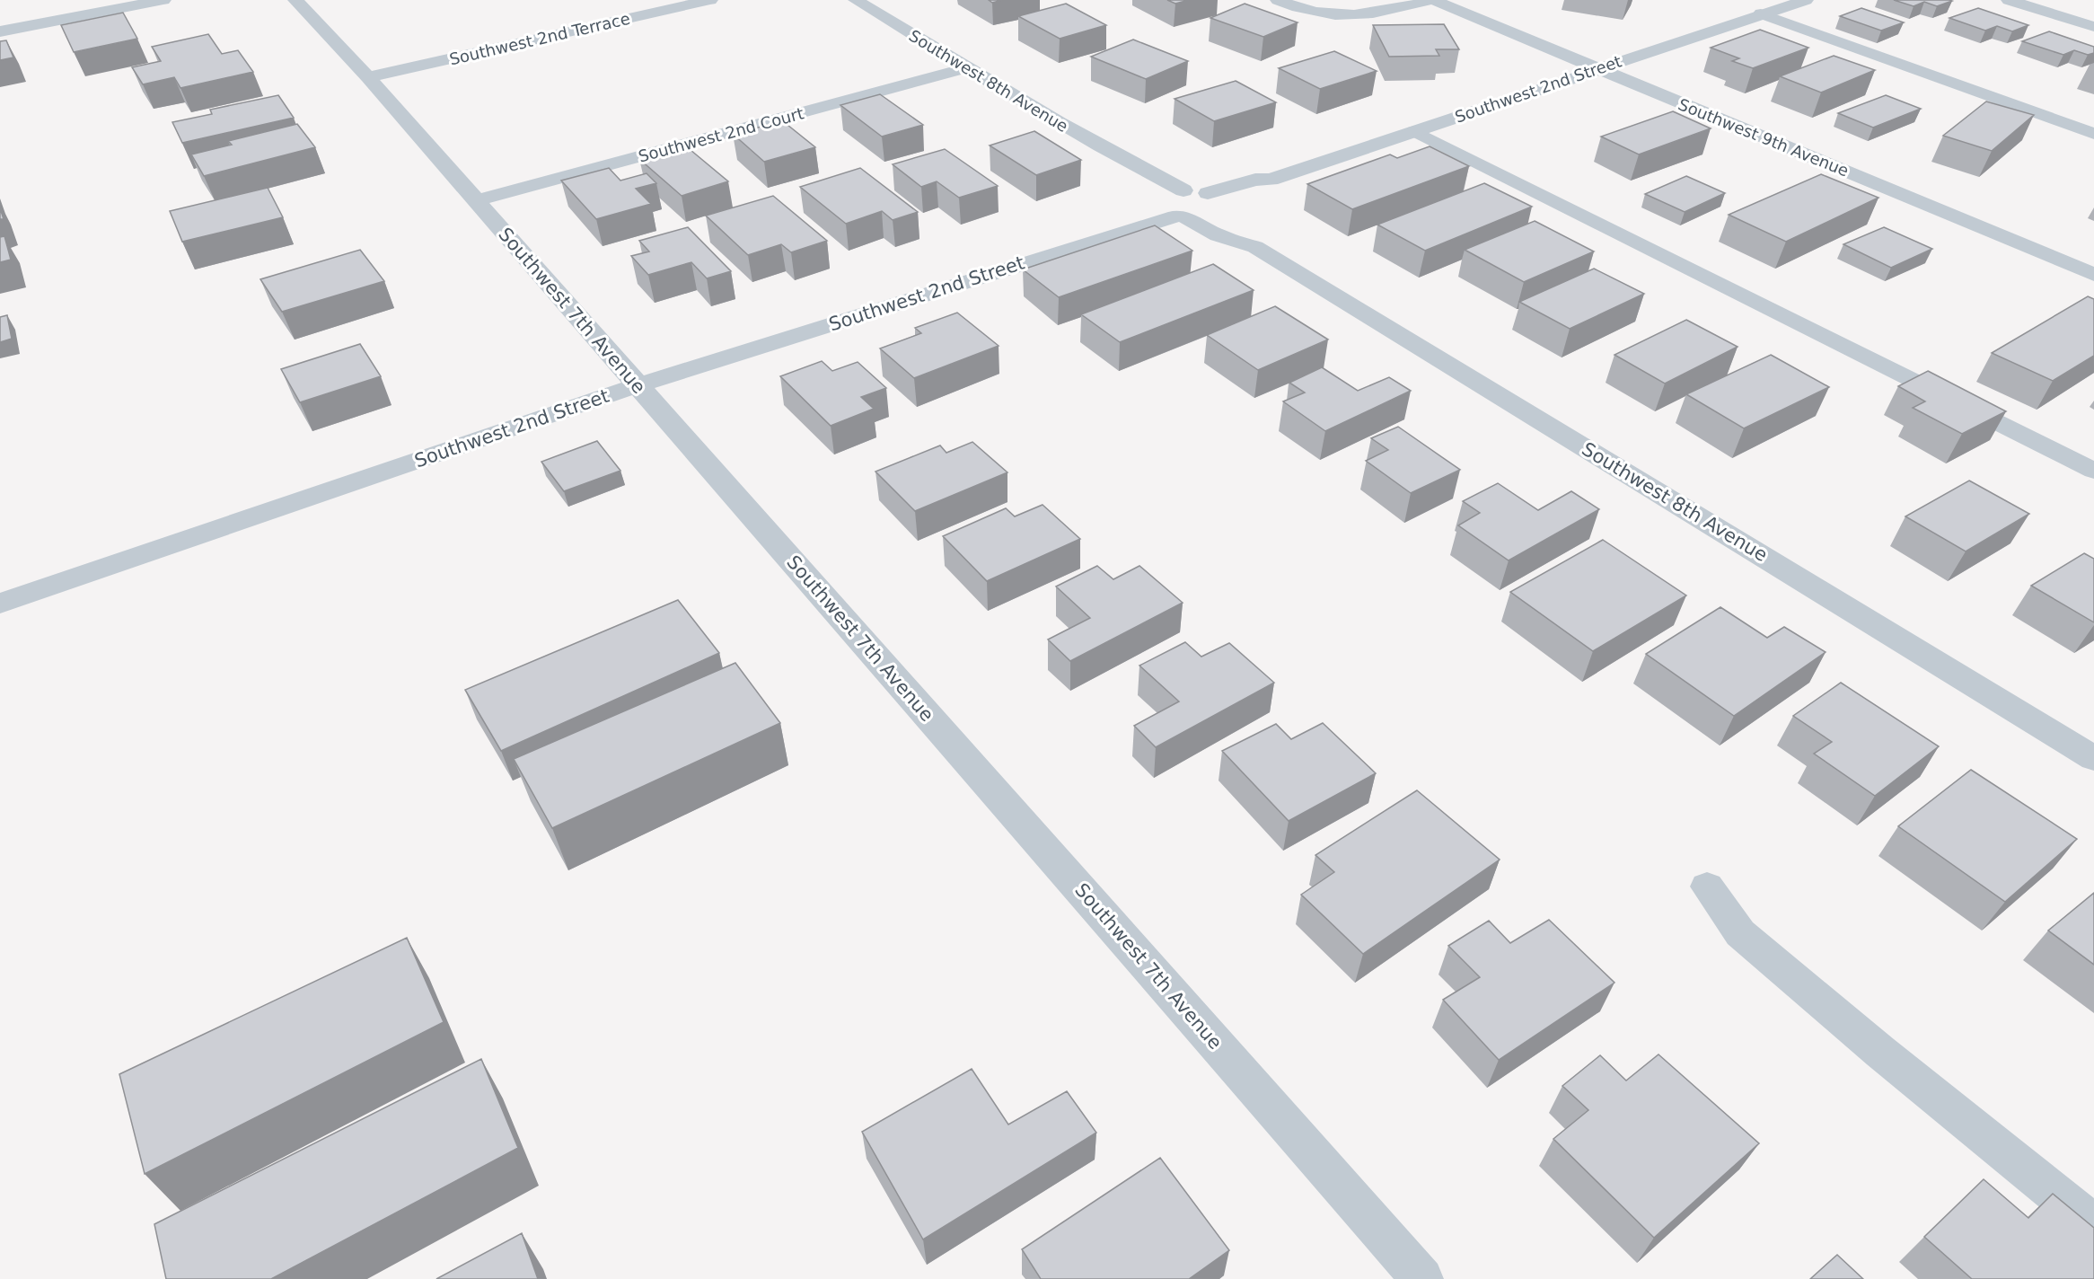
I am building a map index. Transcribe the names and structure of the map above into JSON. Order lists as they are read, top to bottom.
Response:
{
  "streets": {
    "street": [
      "Southwest 2nd Terrace",
      "Southwest 8th Avenue",
      "Southwest 2nd Street",
      "Southwest 2nd Court",
      "Southwest 9th Avenue",
      "Southwest 7th Avenue"
    ]
  },
  "crossings": [
    ["Southwest 2nd Terrace", "Southwest 7th Avenue"],
    ["Southwest 8th Avenue", "Southwest 2nd Street"],
    ["Southwest 8th Avenue", "Southwest 2nd Court"],
    ["Southwest 2nd Street", "Southwest 9th Avenue"],
    ["Southwest 2nd Street", "Southwest 7th Avenue"],
    ["Southwest 2nd Court", "Southwest 7th Avenue"]
  ]
}
